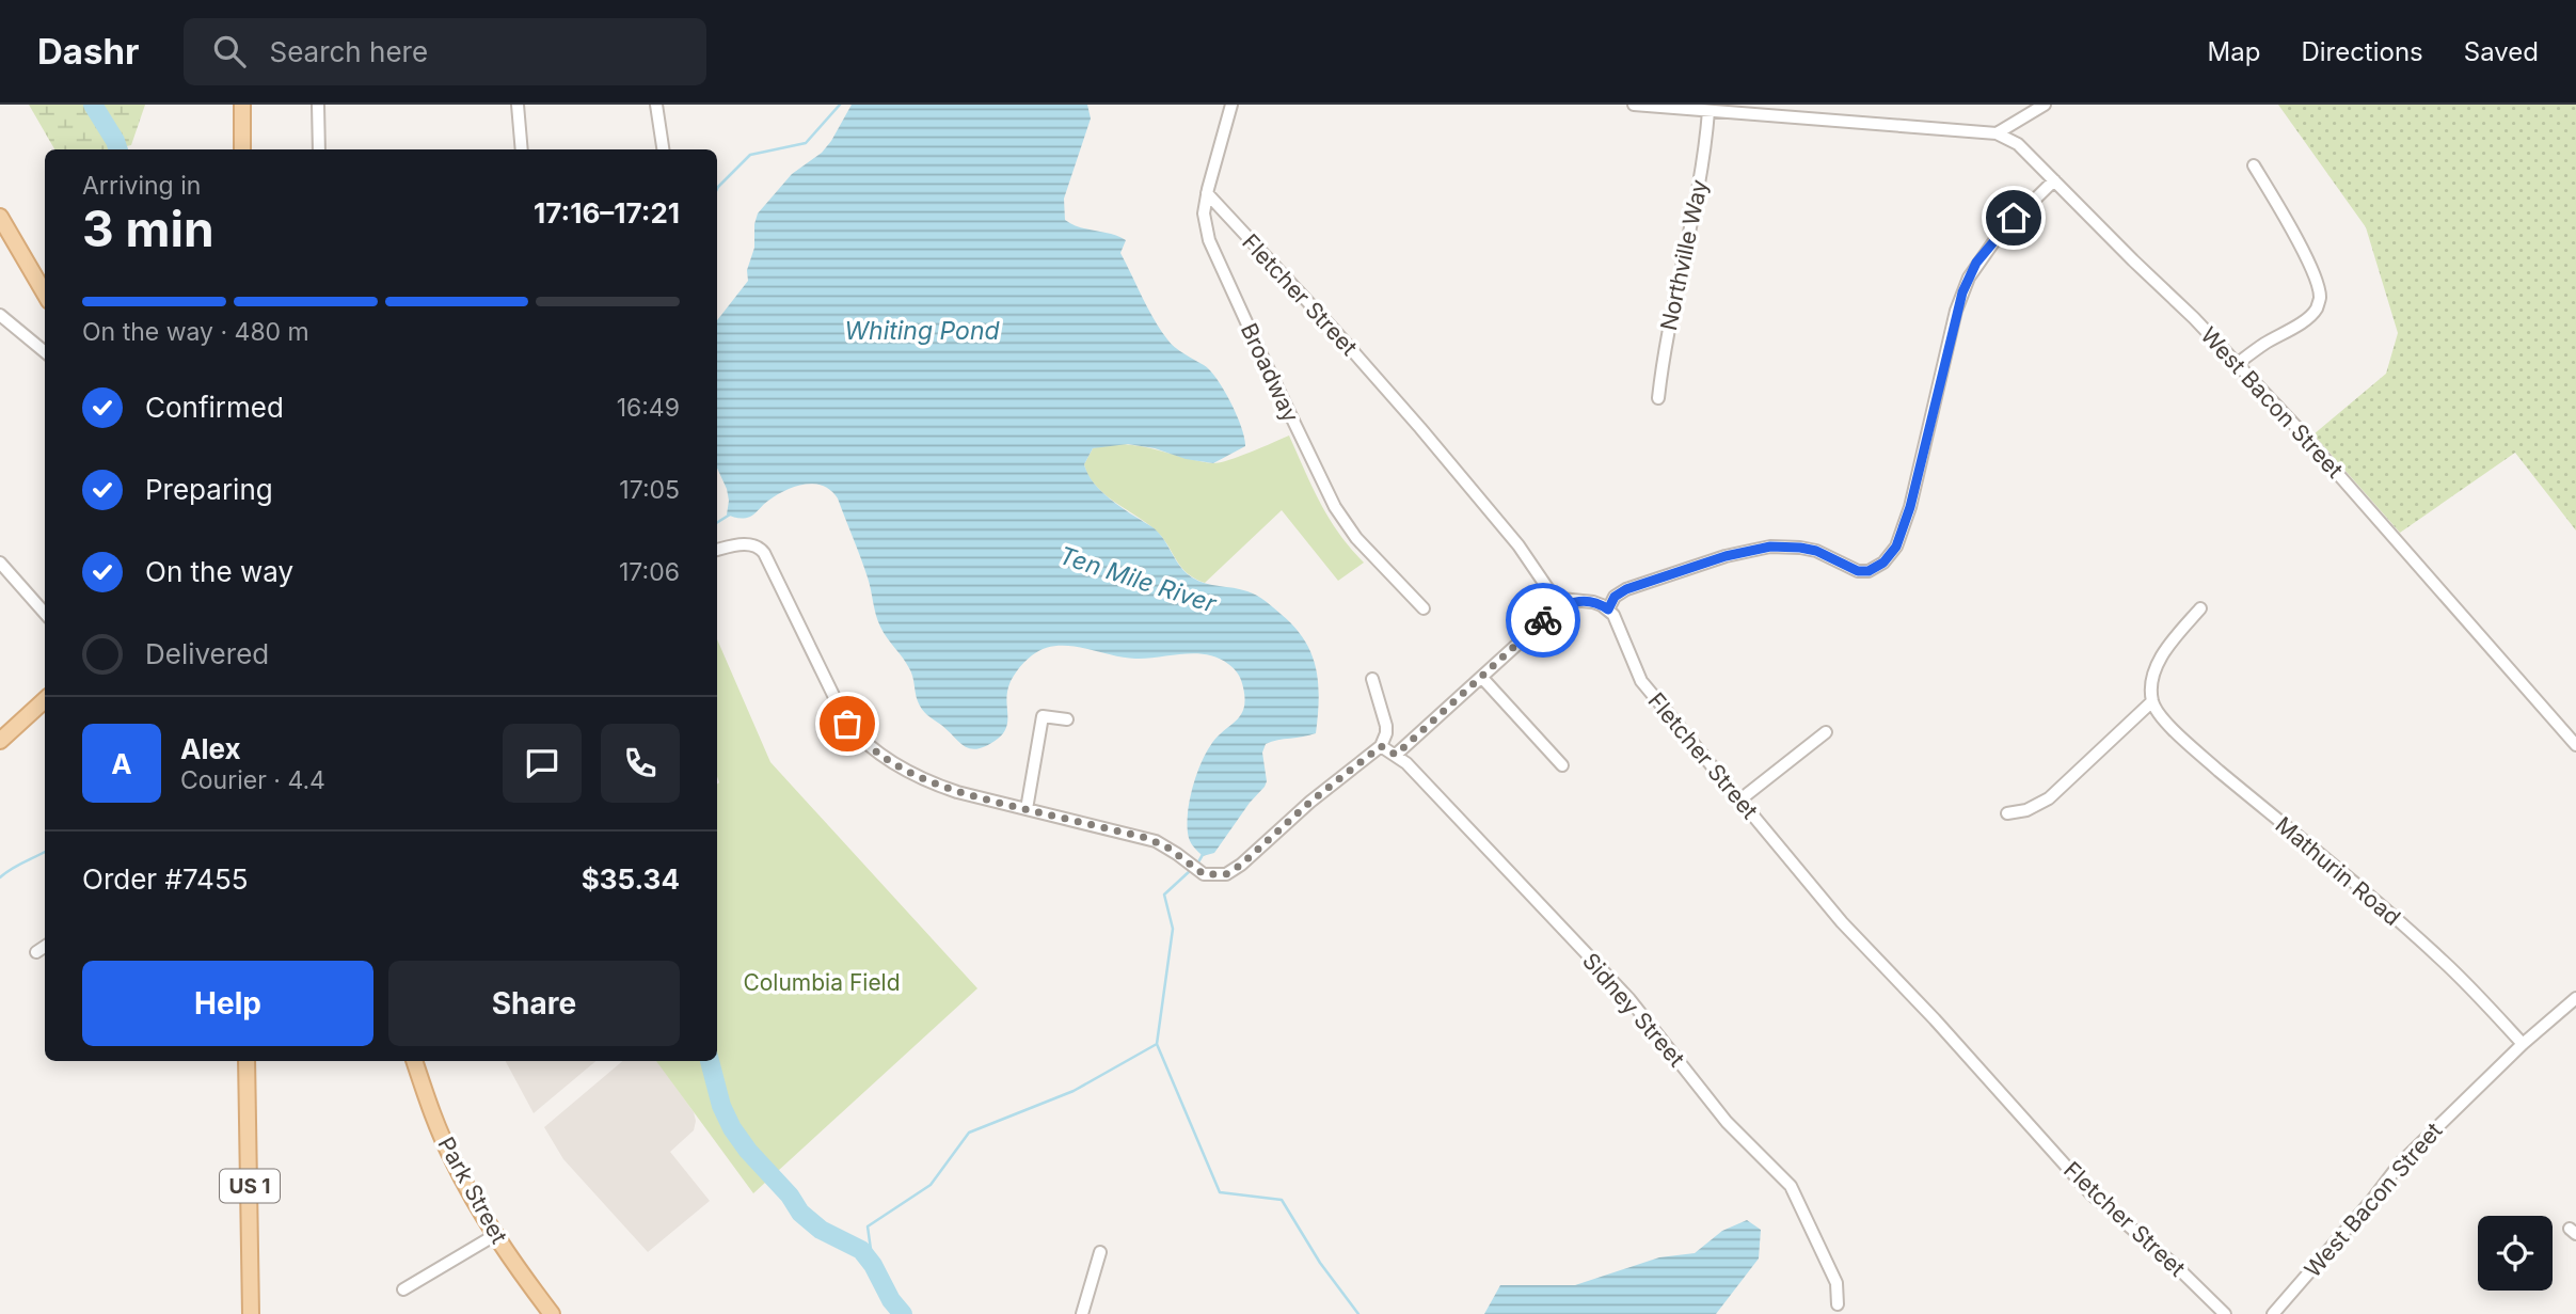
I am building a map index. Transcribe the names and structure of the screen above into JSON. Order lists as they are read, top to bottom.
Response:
{
  "streets": {
    "main road": ["US 1", "Park Street"],
    "street": [
      "Northville Way",
      "Fletcher Street",
      "Broadway",
      "West Bacon Street",
      "Mathurin Road",
      "Sidney Street"
    ]
  },
  "crossings": [
    ["Northville Way", "West Bacon Street"],
    ["Fletcher Street", "Broadway"],
    ["West Bacon Street", "Mathurin Road"]
  ],
  "water": ["Whiting Pond", "Ten Mile River"],
  "parks": ["Columbia Field"],
  "page": {
    "header": "Dashr",
    "search": "Search here",
    "nav": ["Map", "Directions", "Saved"],
    "heading": ["3 min", "Arriving in", "17:16–17:21"],
    "panel": [
      "Alex",
      "Courier · 4.4",
      "Order #7455",
      "$35.34"
    ],
    "bar": "On the way · 480 m",
    "list": [
      ["Confirmed", "16:49"],
      ["Preparing", "17:05"],
      ["On the way", "17:06"],
      "Delivered"
    ],
    "round": "A",
    "buttons": ["Help", "Share"]
  }
}
